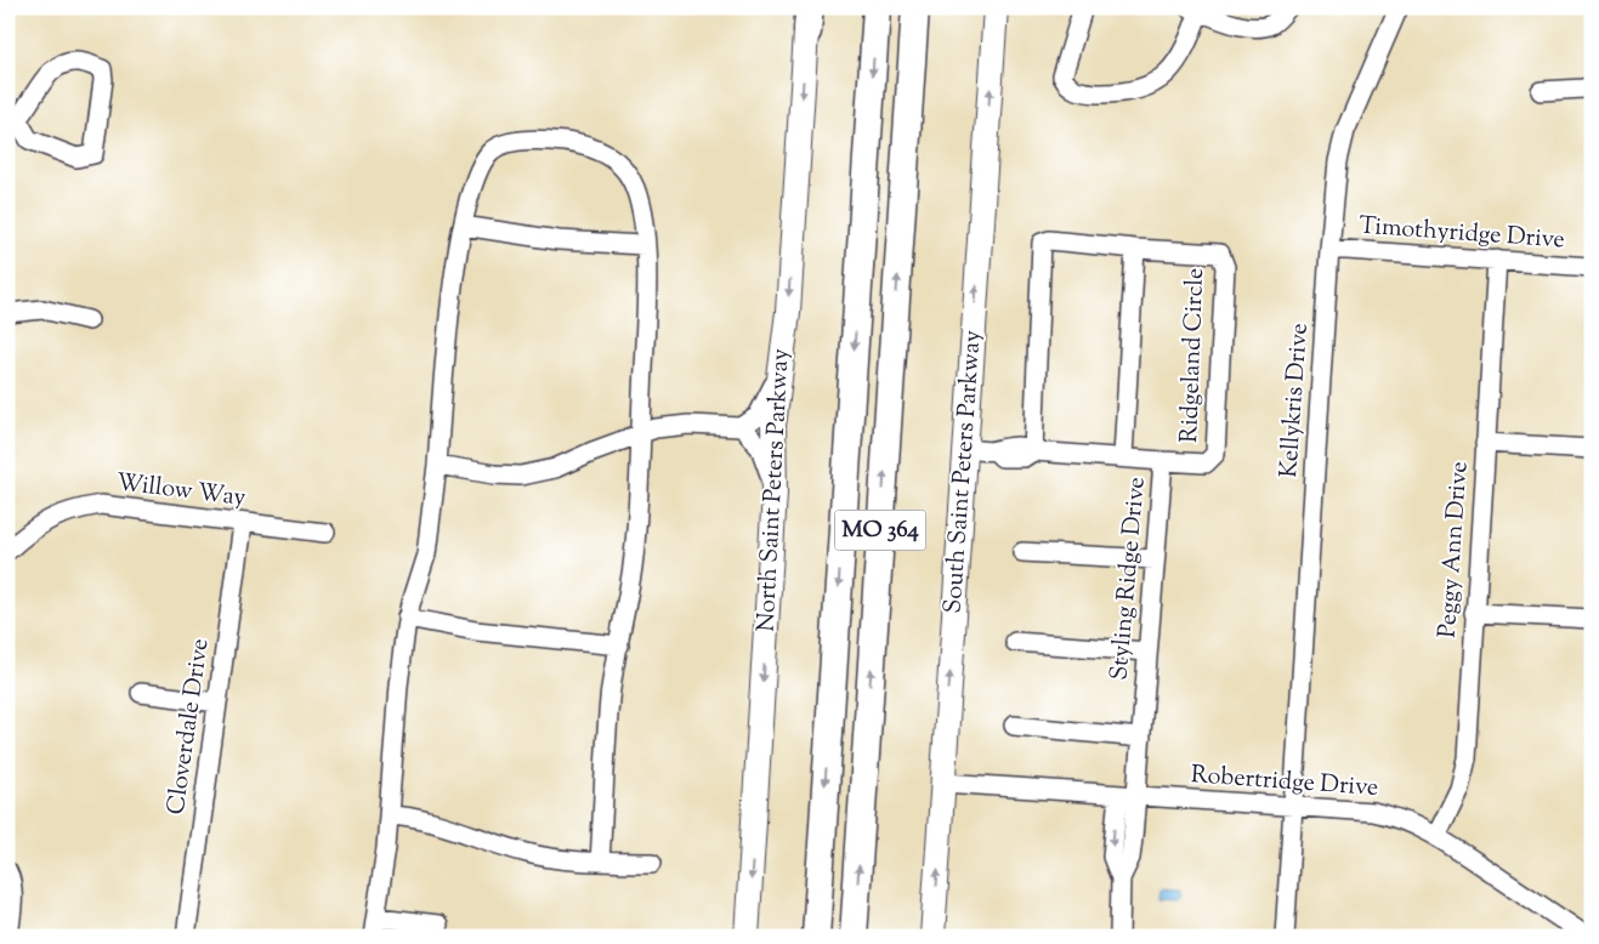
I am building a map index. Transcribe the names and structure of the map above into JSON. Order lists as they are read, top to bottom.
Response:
{
  "streets": {
    "highway": ["MO 364"],
    "main road": ["South Saint Peters Parkway", "North Saint Peters Parkway"],
    "street": [
      "Timothyridge Drive",
      "Ridgeland Circle",
      "Kellykris Drive",
      "Willow Way",
      "Peggy Ann Drive",
      "Styling Ridge Drive",
      "Cloverdale Drive",
      "Robertridge Drive"
    ]
  },
  "crossings": [
    ["Timothyridge Drive", "Kellykris Drive"],
    ["Timothyridge Drive", "Peggy Ann Drive"],
    ["Ridgeland Circle", "Styling Ridge Drive"],
    ["Kellykris Drive", "Robertridge Drive"],
    ["South Saint Peters Parkway", "Styling Ridge Drive"],
    ["South Saint Peters Parkway", "Robertridge Drive"],
    ["Willow Way", "Cloverdale Drive"],
    ["Peggy Ann Drive", "Robertridge Drive"],
    ["Styling Ridge Drive", "Robertridge Drive"]
  ],
  "one_way": ["South Saint Peters Parkway", "North Saint Peters Parkway"]
}
